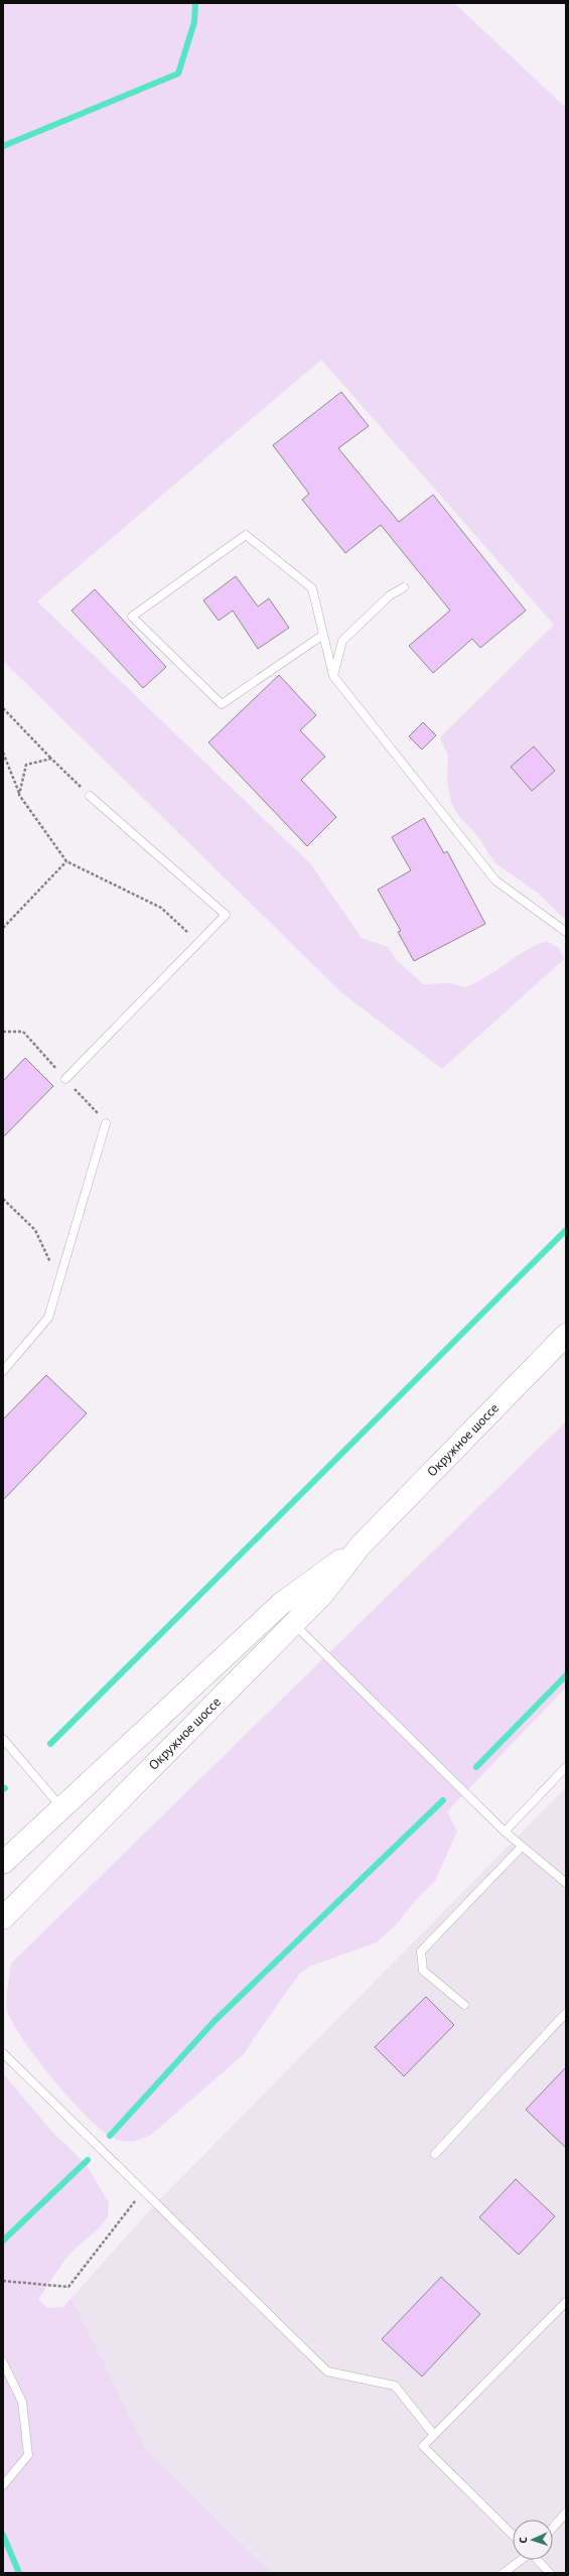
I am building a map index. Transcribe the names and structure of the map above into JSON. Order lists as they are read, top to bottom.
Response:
{
  "streets": {
    "main road": ["Окружное шоссе"]
  },
  "north": "left"
}
